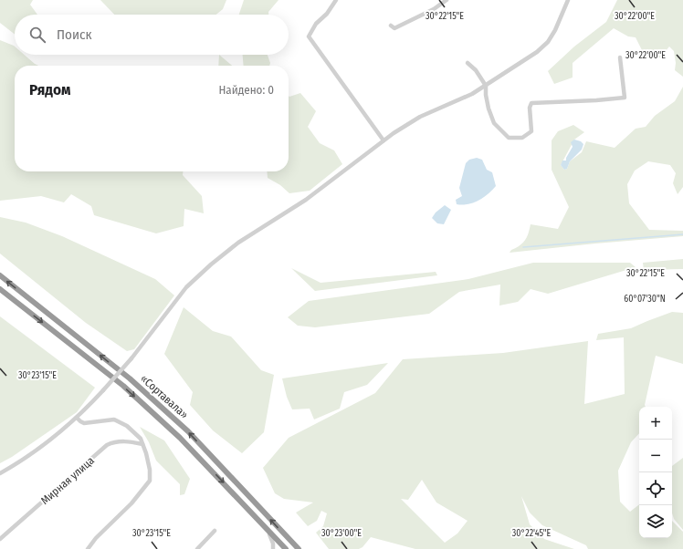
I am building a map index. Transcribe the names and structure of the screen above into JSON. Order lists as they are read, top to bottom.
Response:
{
  "streets": {
    "highway": ["«Сортавала»"],
    "street": ["Мирная улица"]
  },
  "page": {
    "search": "Поиск",
    "heading": ["Рядом", "Найдено: 0"],
    "map_buttons": ["+", "−"]
  },
  "coordinates": [
    "30°22'15\"E",
    "30°22'00\"E",
    "60°07'30\"N",
    "30°23'15\"E",
    "30°23'00\"E",
    "30°22'45\"E"
  ]
}
